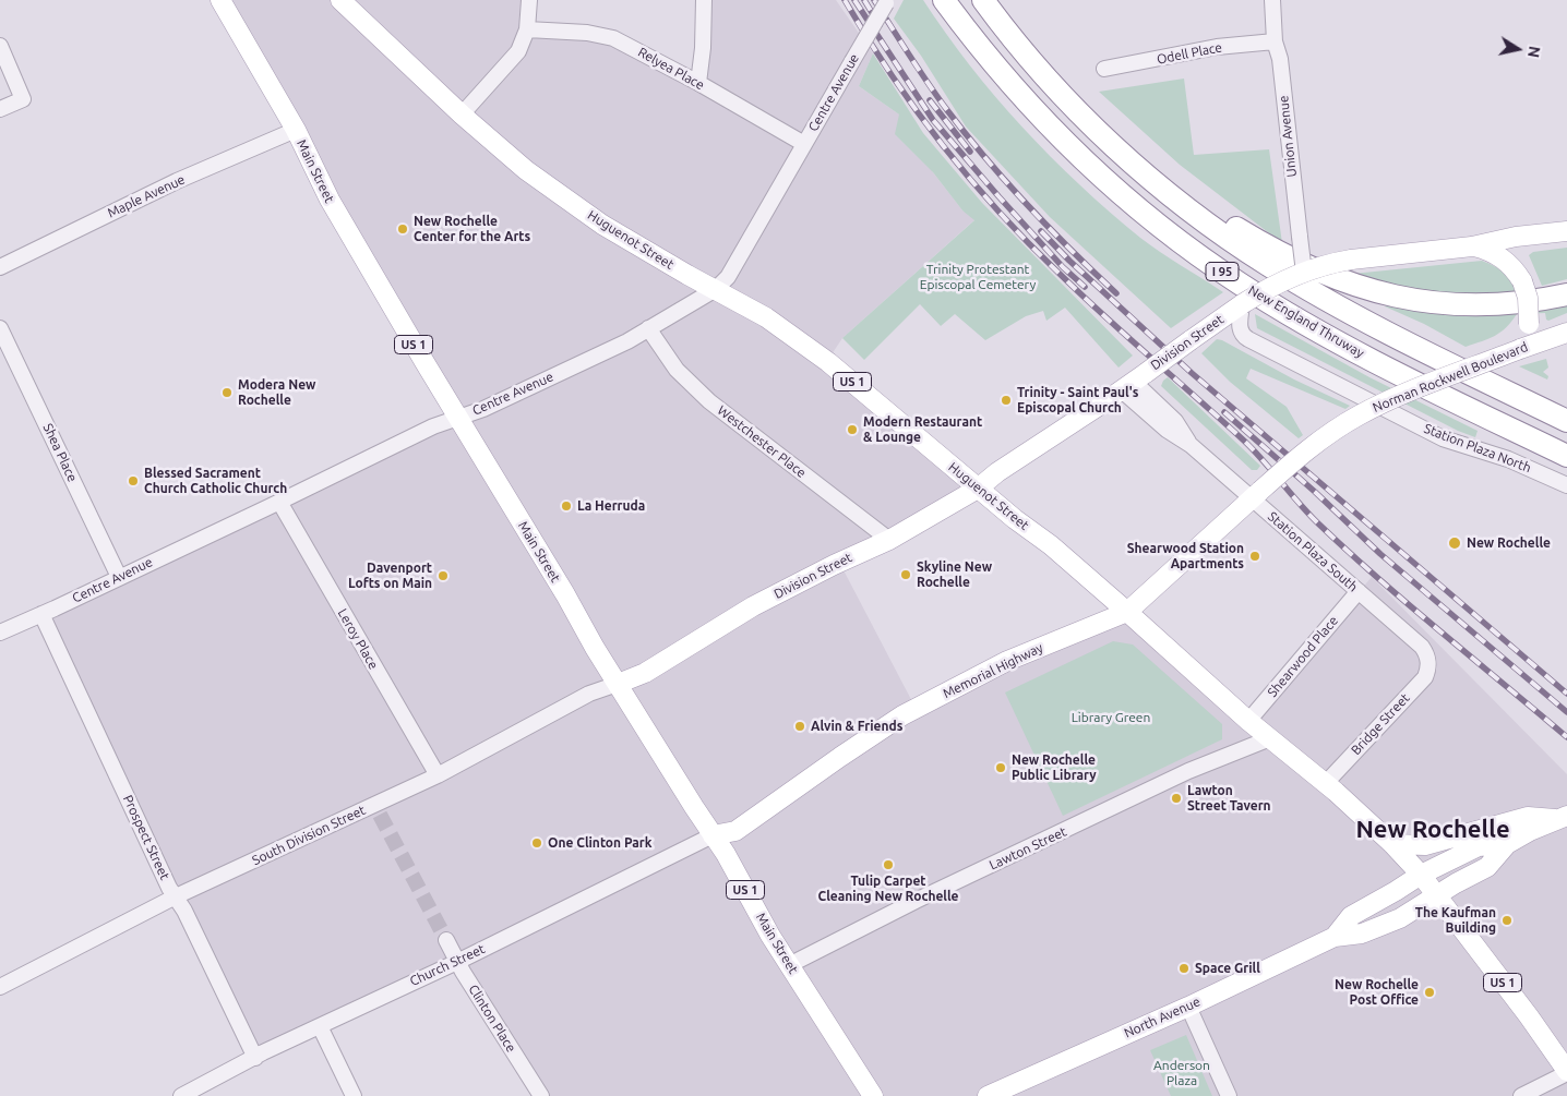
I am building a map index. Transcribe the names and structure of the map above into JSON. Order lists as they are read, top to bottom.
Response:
{
  "streets": {
    "highway": ["I 95", "New England Thruway"],
    "main road": [
      "Main Street",
      "Huguenot Street",
      "Division Street",
      "US 1",
      "Norman Rockwell Boulevard",
      "Memorial Highway",
      "North Avenue"
    ],
    "street": [
      "Odell Place",
      "Relyea Place",
      "Centre Avenue",
      "Union Avenue",
      "Maple Avenue",
      "Westchester Place",
      "Station Plaza North",
      "Shea Place",
      "Station Plaza South",
      "Leroy Place",
      "Shearwood Place",
      "Bridge Street",
      "South Division Street",
      "Prospect Street",
      "Lawton Street",
      "Church Street",
      "Clinton Place"
    ]
  },
  "crossings": [
    ["Odell Place", "Union Avenue"],
    ["Relyea Place", "Centre Avenue"],
    ["Centre Avenue", "Main Street"],
    ["Centre Avenue", "Huguenot Street"],
    ["Centre Avenue", "Westchester Place"],
    ["Centre Avenue", "Shea Place"],
    ["Centre Avenue", "Leroy Place"],
    ["Centre Avenue", "Prospect Street"],
    ["Union Avenue", "Division Street"],
    ["Main Street", "Maple Avenue"],
    ["Main Street", "Division Street"],
    ["Main Street", "Memorial Highway"],
    ["Main Street", "South Division Street"],
    ["Main Street", "Lawton Street"],
    ["Main Street", "Church Street"],
    ["Huguenot Street", "Division Street"],
    ["Huguenot Street", "Shearwood Place"],
    ["Huguenot Street", "Memorial Highway"],
    ["Huguenot Street", "Bridge Street"],
    ["Huguenot Street", "Lawton Street"],
    ["Huguenot Street", "North Avenue"],
    ["Division Street", "Westchester Place"],
    ["Division Street", "Station Plaza North"],
    ["Division Street", "Station Plaza South"],
    ["Division Street", "South Division Street"],
    ["Norman Rockwell Boulevard", "Station Plaza South"],
    ["Norman Rockwell Boulevard", "Memorial Highway"],
    ["Station Plaza South", "Shearwood Place"],
    ["Station Plaza South", "Memorial Highway"],
    ["Station Plaza South", "Bridge Street"],
    ["Leroy Place", "South Division Street"],
    ["Memorial Highway", "Church Street"],
    ["South Division Street", "Prospect Street"],
    ["Prospect Street", "Church Street"],
    ["Church Street", "Clinton Place"]
  ],
  "districts": ["New Rochelle"],
  "parks": ["Trinity Protestant Episcopal Cemetery", "Library Green", "Anderson Plaza"],
  "places": [
    "New Rochelle Center for the Arts",
    "Modera New Rochelle",
    "Trinity - Saint Paul's Episcopal Church",
    "Modern Restaurant & Lounge",
    "Blessed Sacrament Church Catholic Church",
    "La Herruda",
    "New Rochelle",
    "Shearwood Station Apartments",
    "Skyline New Rochelle",
    "Davenport Lofts on Main",
    "Alvin & Friends",
    "New Rochelle Public Library",
    "Lawton Street Tavern",
    "One Clinton Park",
    "Tulip Carpet Cleaning New Rochelle",
    "The Kaufman Building",
    "Space Grill",
    "New Rochelle Post Office"
  ],
  "north": "right"
}
